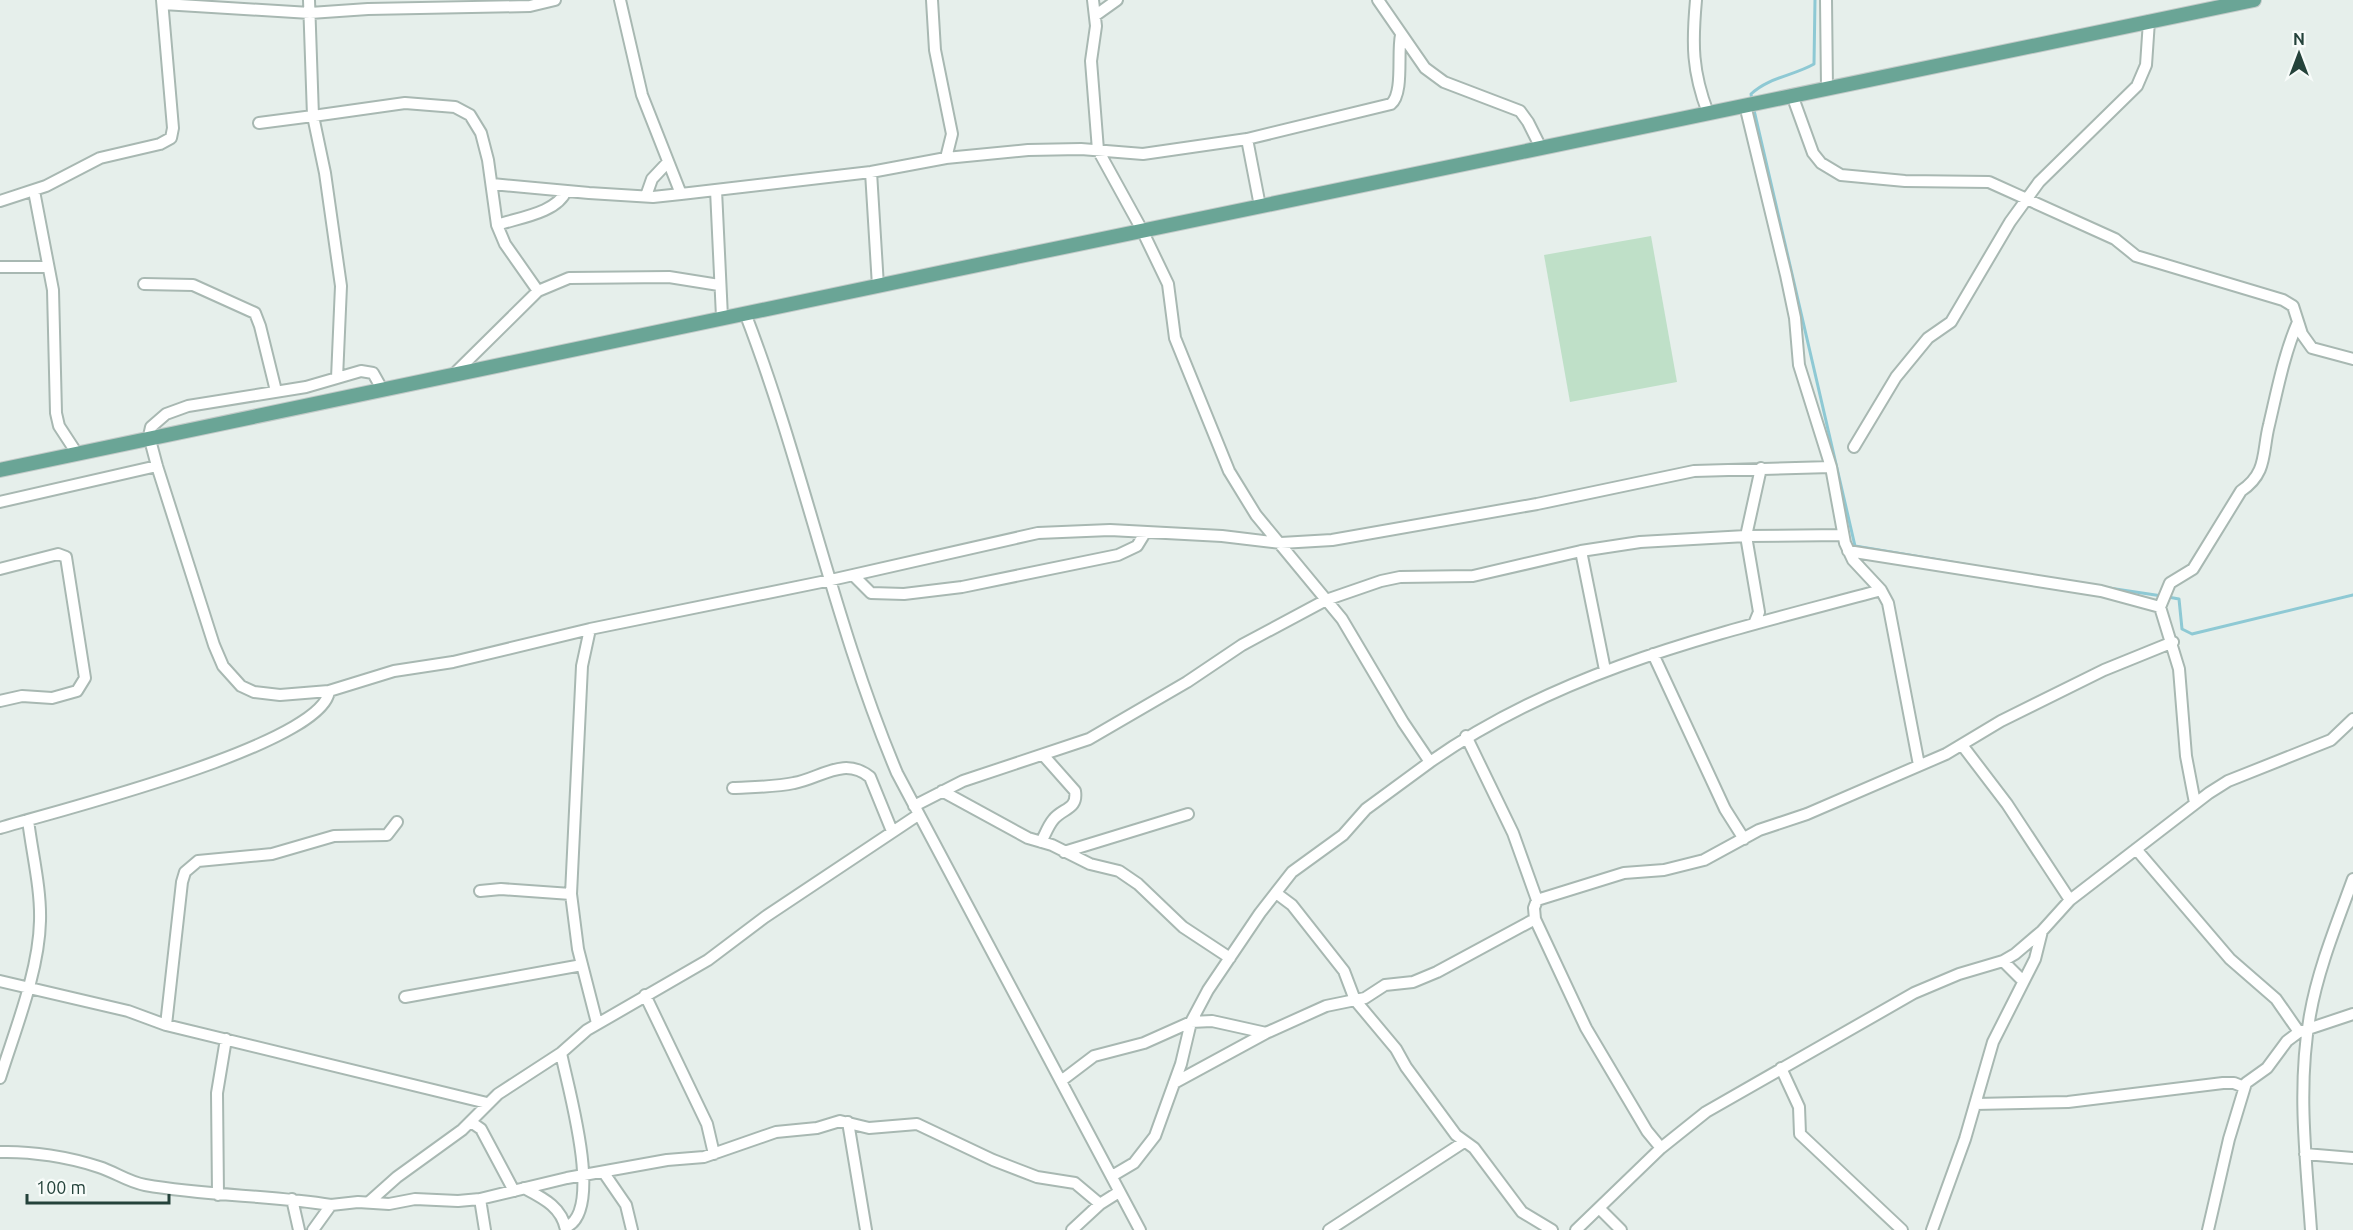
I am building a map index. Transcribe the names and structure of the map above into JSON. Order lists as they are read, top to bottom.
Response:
{
  "scale_bar": "100 m",
  "north": "top"
}
